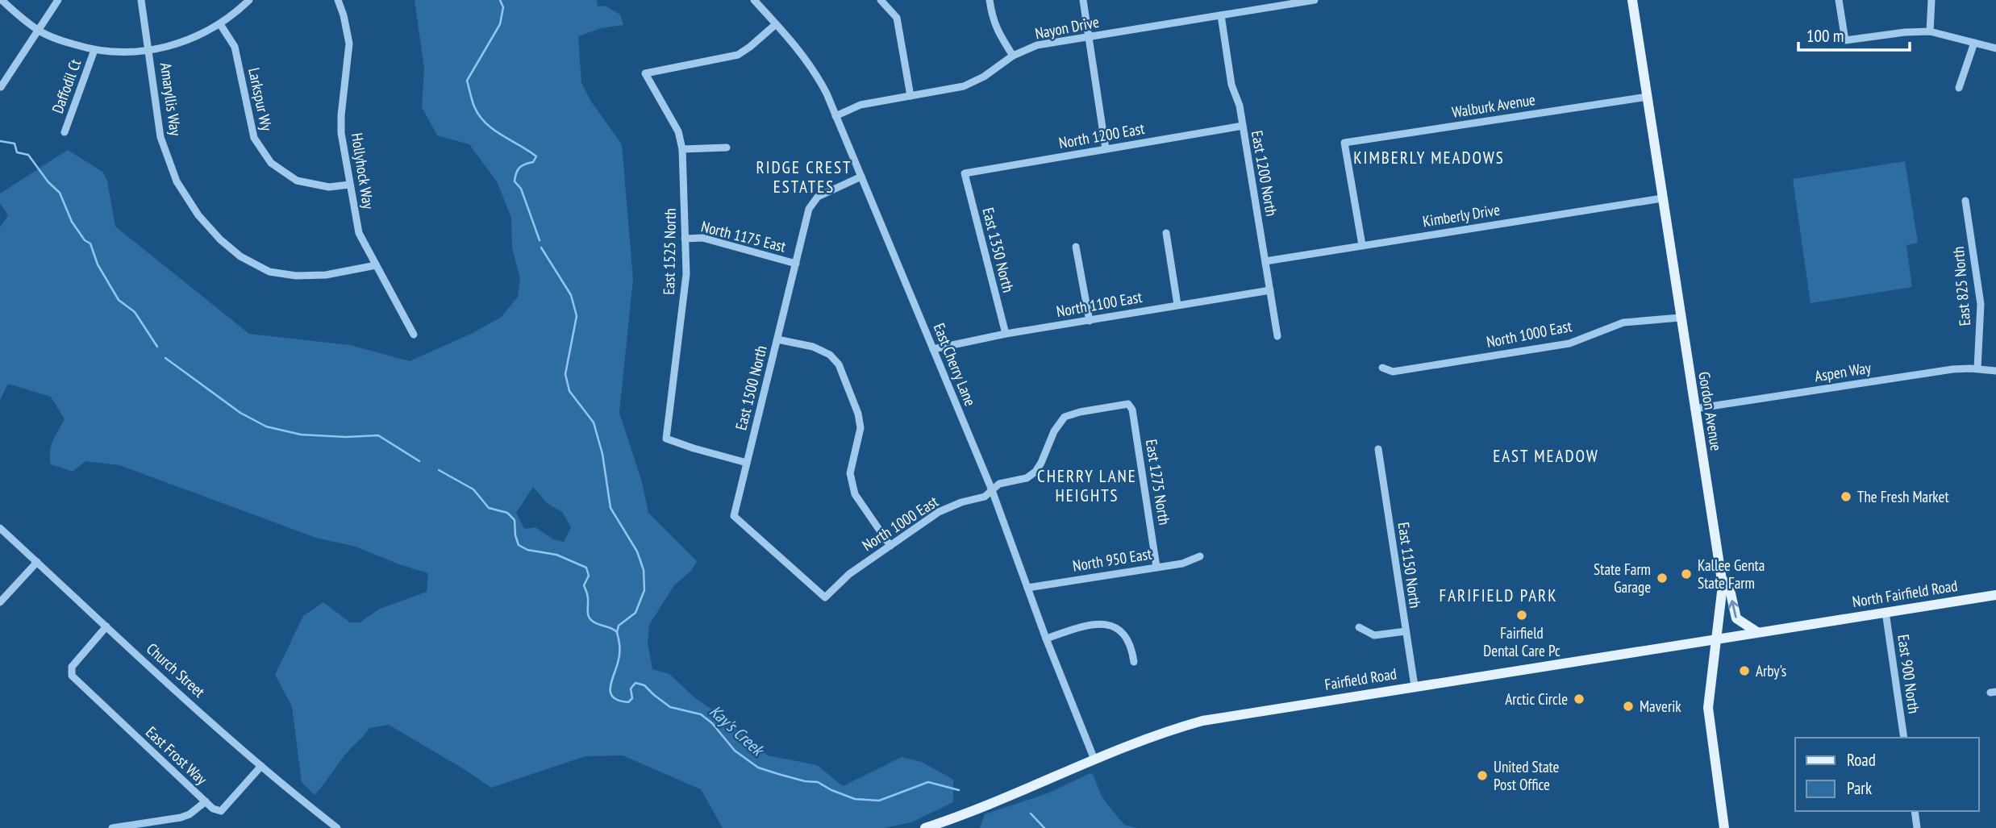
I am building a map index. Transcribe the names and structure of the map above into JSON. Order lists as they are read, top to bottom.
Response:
{
  "streets": {
    "main road": ["Gordon Avenue", "North Fairfield Road", "Fairfield Road"],
    "street": [
      "Nayon Drive",
      "Daffodil Ct",
      "Amaryllis Way",
      "Larkspur Wy",
      "Walburk Avenue",
      "North 1200 East",
      "Hollyhock Way",
      "East 1200 North",
      "Kimberly Drive",
      "North 1175 East",
      "East 1350 North",
      "East 1525 North",
      "East 825 North",
      "North 1100 East",
      "North 1000 East",
      "East Cherry Lane",
      "Aspen Way",
      "East 1500 North",
      "East 1275 North",
      "North 950 East",
      "East 1150 North",
      "Church Street",
      "East 900 North",
      "East Frost Way"
    ]
  },
  "crossings": [
    ["Nayon Drive", "East 1200 North"],
    ["Nayon Drive", "East Cherry Lane"],
    ["Amaryllis Way", "Hollyhock Way"],
    ["Larkspur Wy", "Hollyhock Way"],
    ["Walburk Avenue", "Kimberly Drive"],
    ["Walburk Avenue", "Gordon Avenue"],
    ["North 1200 East", "East 1200 North"],
    ["North 1200 East", "East 1350 North"],
    ["East 1200 North", "Kimberly Drive"],
    ["East 1200 North", "North 1100 East"],
    ["Kimberly Drive", "Gordon Avenue"],
    ["North 1175 East", "East 1525 North"],
    ["North 1175 East", "East 1500 North"],
    ["East 1350 North", "North 1100 East"],
    ["East 1525 North", "East Cherry Lane"],
    ["East 1525 North", "East 1500 North"],
    ["East 825 North", "Aspen Way"],
    ["North 1100 East", "East Cherry Lane"],
    ["North 1000 East", "East Cherry Lane"],
    ["North 1000 East", "East 1500 North"],
    ["North 1000 East", "Gordon Avenue"],
    ["North 1000 East", "East 1275 North"],
    ["East Cherry Lane", "East 1500 North"],
    ["East Cherry Lane", "North 950 East"],
    ["East Cherry Lane", "Fairfield Road"],
    ["Aspen Way", "Gordon Avenue"],
    ["Gordon Avenue", "Fairfield Road"],
    ["East 1275 North", "North 950 East"],
    ["East 1150 North", "Fairfield Road"],
    ["North Fairfield Road", "East 900 North"],
    ["North Fairfield Road", "Fairfield Road"],
    ["Church Street", "East Frost Way"]
  ],
  "districts": [
    "KIMBERLY MEADOWS",
    "RIDGE CREST ESTATES",
    "EAST MEADOW",
    "CHERRY LANE HEIGHTS",
    "FARIFIELD PARK"
  ],
  "water": ["Kay's Creek"],
  "places": [
    "The Fresh Market",
    "Kallee Genta State Farm",
    "State Farm Garage",
    "Fairfield Dental Care Pc",
    "Arby's",
    "Arctic Circle",
    "Maverik",
    "United State Post Office"
  ],
  "legend": ["Road", "Park"],
  "scale_bar": "100 m"
}
